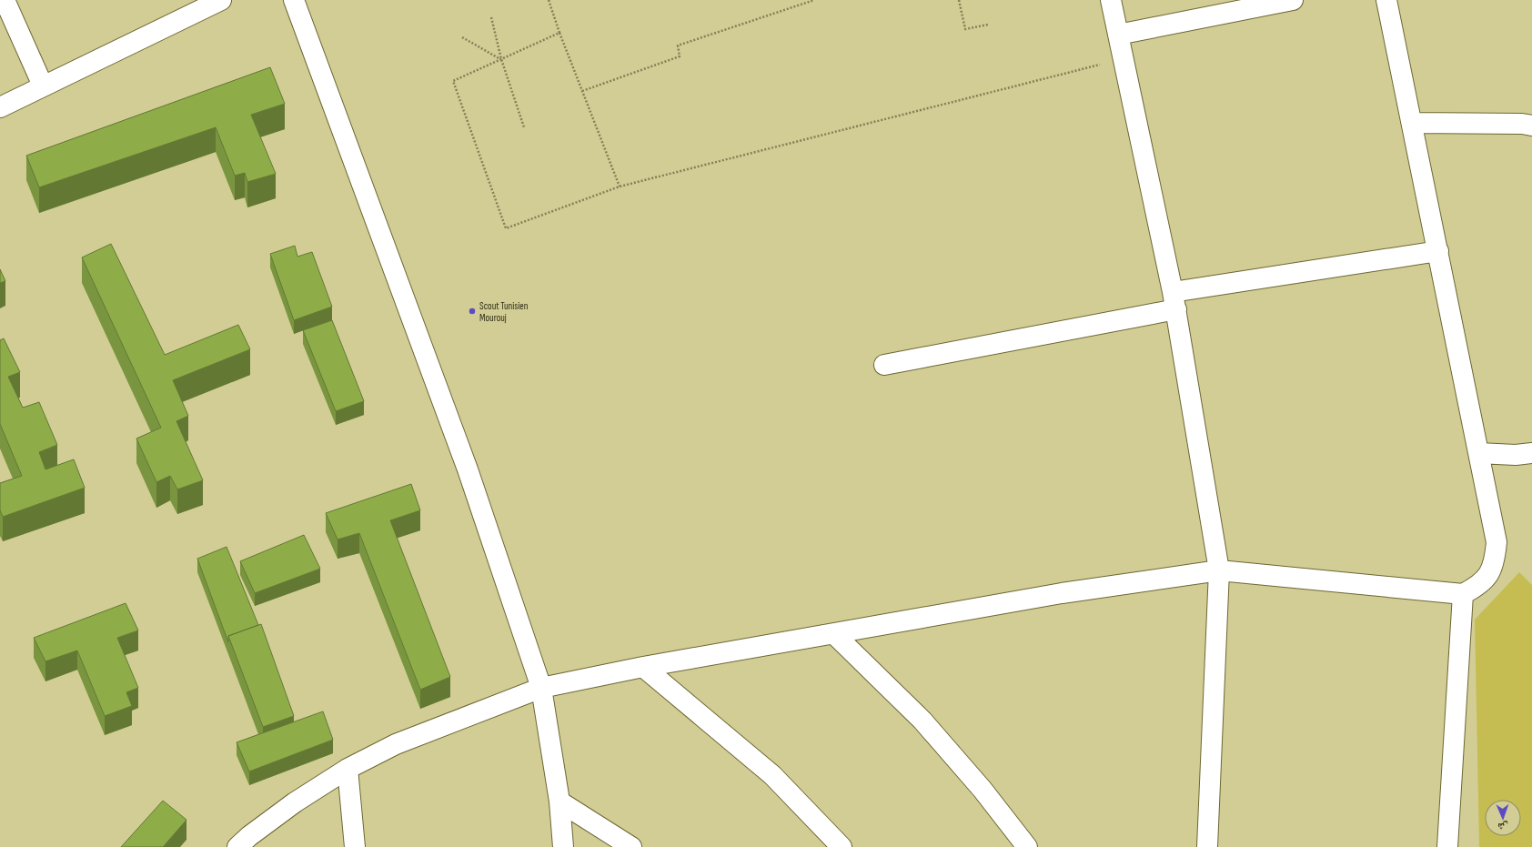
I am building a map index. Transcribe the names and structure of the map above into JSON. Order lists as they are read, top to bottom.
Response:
{
  "places": ["Scout Tunisien Mourouj"],
  "north": "bottom"
}
